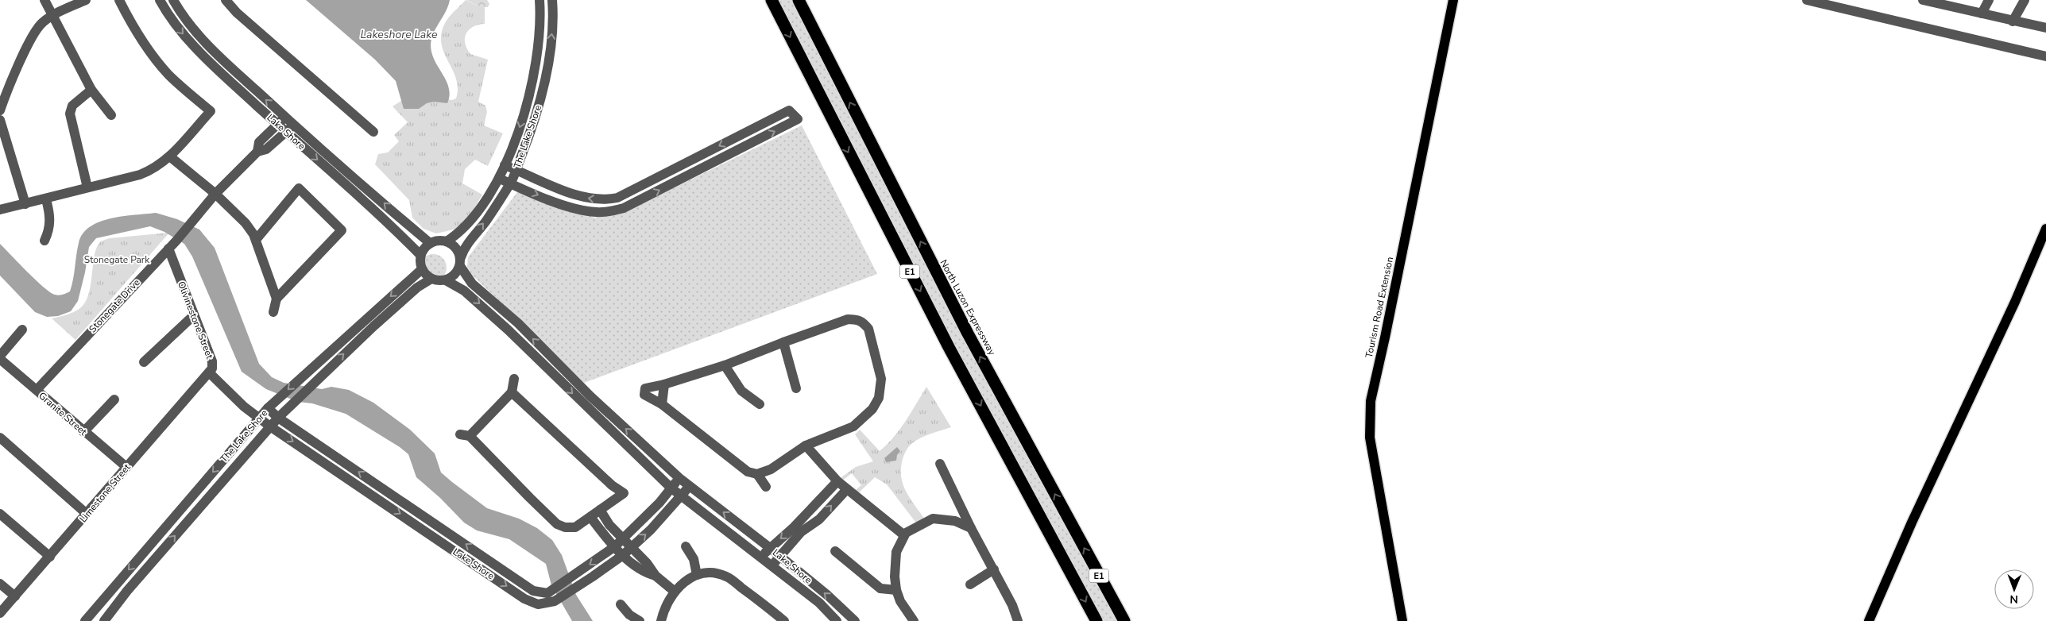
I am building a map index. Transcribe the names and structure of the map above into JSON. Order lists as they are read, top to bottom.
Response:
{
  "streets": {
    "highway": ["E1", "North Luzon Expressway"],
    "main road": ["Tourism Road Extension"],
    "street": [
      "Lake Shore",
      "The Lake Shore",
      "Stonegate Drive",
      "Olivinestone Street",
      "Granite Street",
      "Limestone Street"
    ]
  },
  "crossings": [
    ["Lake Shore", "The Lake Shore"],
    ["Lake Shore", "Stonegate Drive"],
    ["Lake Shore", "Olivinestone Street"],
    ["The Lake Shore", "Olivinestone Street"],
    ["Stonegate Drive", "Olivinestone Street"],
    ["Stonegate Drive", "Granite Street"],
    ["Olivinestone Street", "Limestone Street"],
    ["Granite Street", "Limestone Street"]
  ],
  "water": ["Lakeshore Lake"],
  "parks": ["Stonegate Park"],
  "north": "bottom"
}
